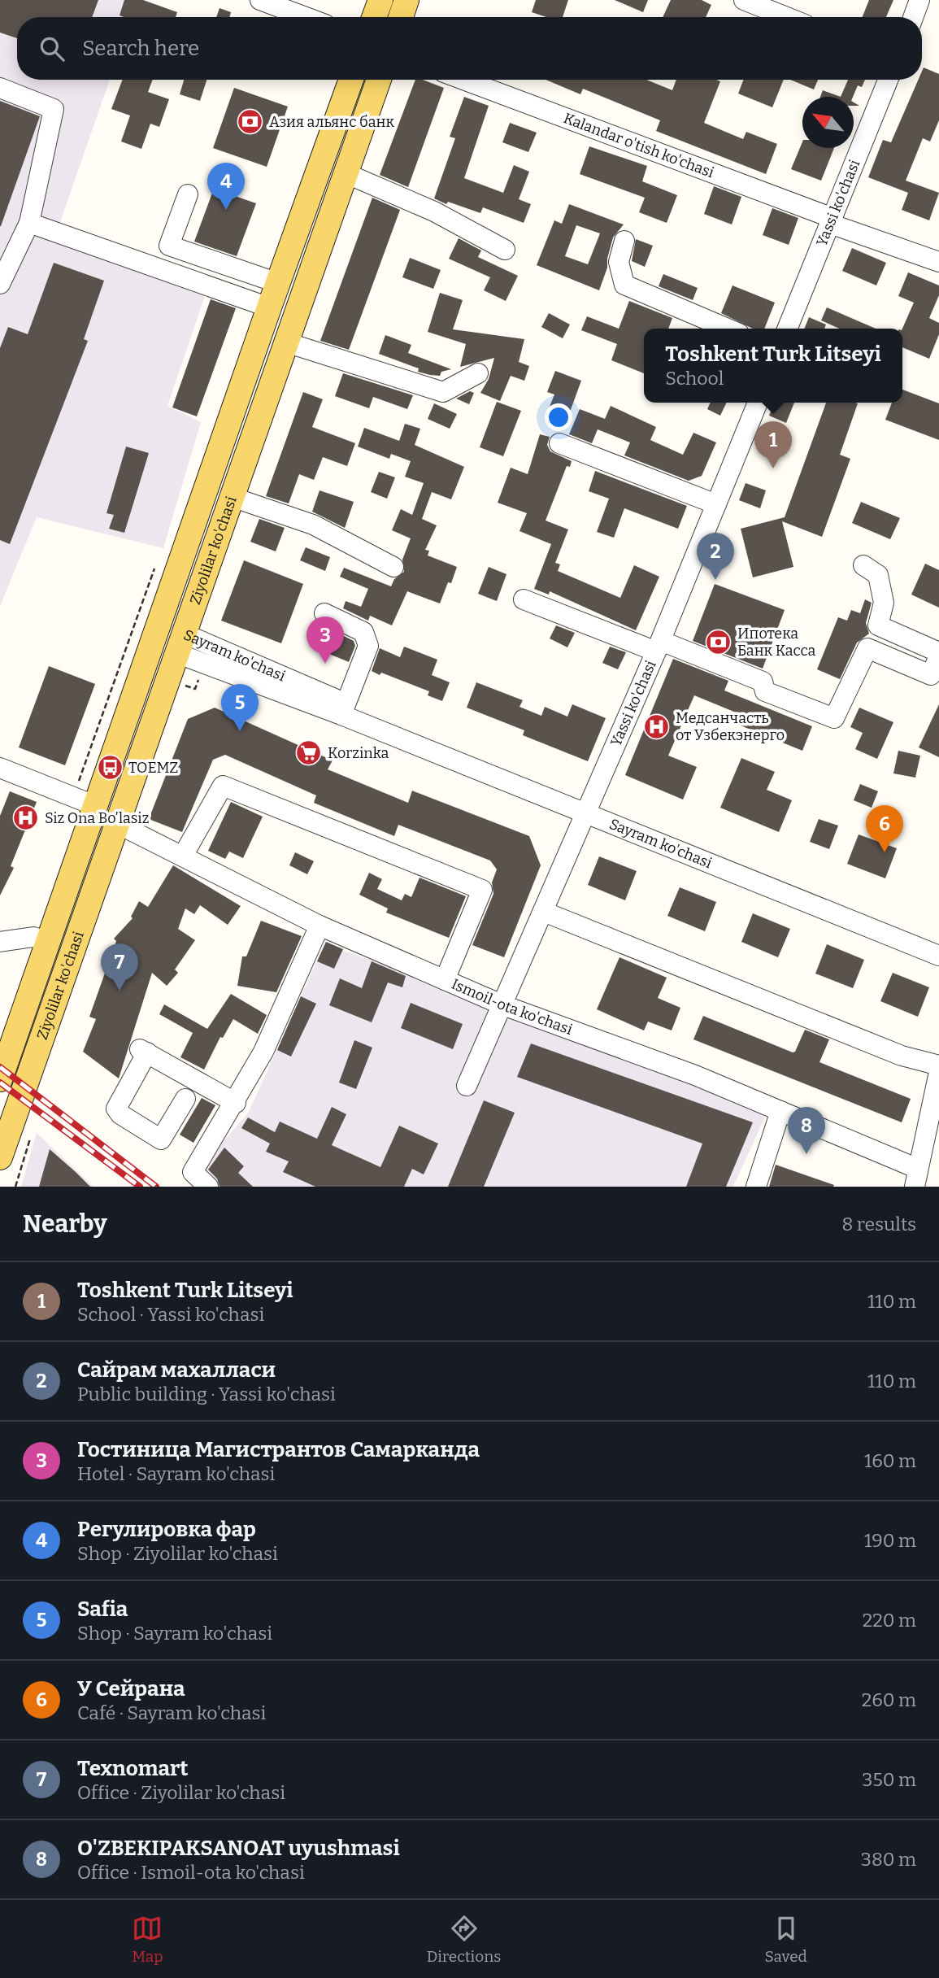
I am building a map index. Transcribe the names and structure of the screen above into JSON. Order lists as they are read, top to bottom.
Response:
{
  "streets": {
    "main road": ["Ziyolilar ko'chasi", "Sayram ko'chasi"],
    "street": ["Kalandar o'tish ko'chasi", "Yassi ko'chasi", "Ismoil-ota ko'chasi"]
  },
  "crossings": [
    ["Kalandar o'tish ko'chasi", "Yassi ko'chasi"],
    ["Yassi ko'chasi", "Sayram ko'chasi"],
    ["Yassi ko'chasi", "Ismoil-ota ko'chasi"],
    ["Ziyolilar ko'chasi", "Sayram ko'chasi"],
    ["Ziyolilar ko'chasi", "Ismoil-ota ko'chasi"]
  ],
  "places": {
    "bank": ["Азия альянс банк", "Ипотека Банк Касса"],
    "hospital": ["Медсанчасть от Узбекэнерго", "Siz Ona Bo’lasiz"],
    "supermarket": ["Korzinka"],
    "bus stop": ["TOEMZ"]
  },
  "north": "top left",
  "page": {
    "search": "Search here",
    "pins": [
      "4",
      "1",
      "2",
      "3",
      "5",
      "6",
      "7",
      "8"
    ],
    "popup": ["Toshkent Turk Litseyi", "School"],
    "heading": ["Nearby", "8 results"],
    "list": [
      {
        "mark": "1",
        "name": "Toshkent Turk Litseyi",
        "note": "School · Yassi ko'chasi",
        "value": "110 m"
      },
      {
        "mark": "2",
        "name": "Сайрам махалласи",
        "note": "Public building · Yassi ko'chasi",
        "value": "110 m"
      },
      {
        "mark": "3",
        "name": "Гостиница Магистрантов Самарканда",
        "note": "Hotel · Sayram ko'chasi",
        "value": "160 m"
      },
      {
        "mark": "4",
        "name": "Регулировка фар",
        "note": "Shop · Ziyolilar ko'chasi",
        "value": "190 m"
      },
      {
        "mark": "5",
        "name": "Safia",
        "note": "Shop · Sayram ko'chasi",
        "value": "220 m"
      },
      {
        "mark": "6",
        "name": "У Сейрана",
        "note": "Café · Sayram ko'chasi",
        "value": "260 m"
      },
      {
        "mark": "7",
        "name": "Texnomart",
        "note": "Office · Ziyolilar ko'chasi",
        "value": "350 m"
      },
      {
        "mark": "8",
        "name": "O'ZBEKIPAKSANOAT uyushmasi",
        "note": "Office · Ismoil-ota ko'chasi",
        "value": "380 m"
      }
    ],
    "nav": ["Map", "Directions", "Saved"]
  }
}
